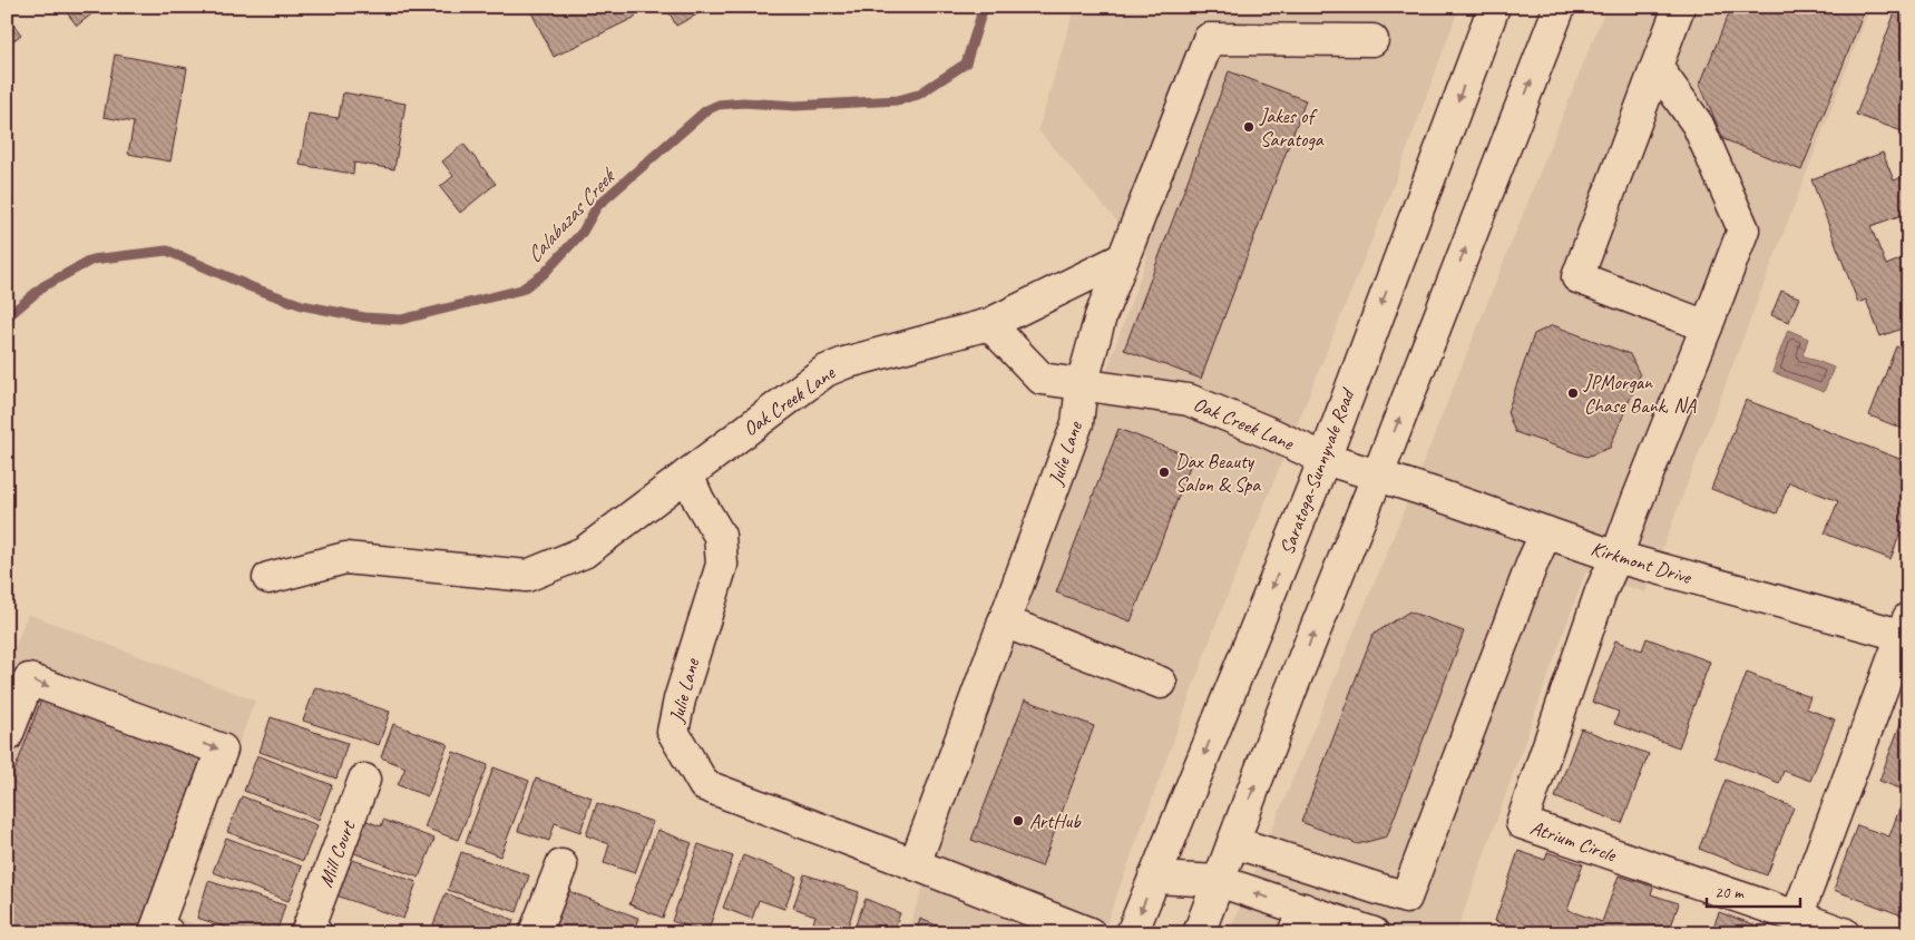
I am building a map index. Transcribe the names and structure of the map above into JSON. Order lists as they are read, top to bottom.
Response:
{
  "streets": {
    "street": [
      "Oak Creek Lane",
      "Julie Lane",
      "Saratoga-Sunnyvale Road",
      "Kirkmont Drive",
      "Atrium Circle",
      "Mill Court"
    ]
  },
  "crossings": [
    ["Oak Creek Lane", "Julie Lane"],
    ["Oak Creek Lane", "Saratoga-Sunnyvale Road"],
    ["Oak Creek Lane", "Kirkmont Drive"],
    ["Kirkmont Drive", "Atrium Circle"]
  ],
  "water": ["Calabazas Creek"],
  "places": [
    "Jakes of Saratoga",
    "JPMorgan Chase Bank, NA",
    "Dax Beauty Salon & Spa",
    "ArtHub"
  ],
  "scale_bar": "20 m"
}
